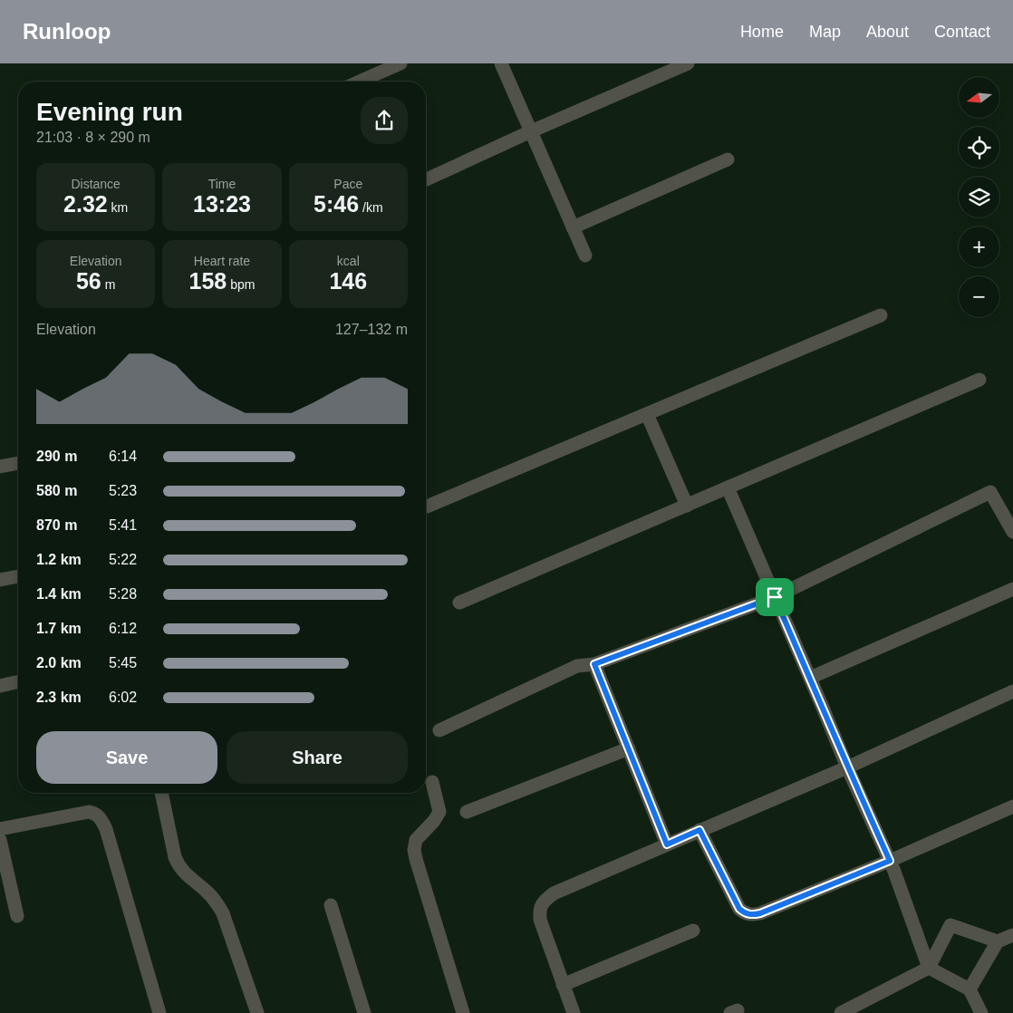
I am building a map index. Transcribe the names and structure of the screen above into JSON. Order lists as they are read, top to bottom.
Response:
{
  "north": "left",
  "page": {
    "header": "Runloop",
    "nav": [
      "Home",
      "Map",
      "About",
      "Contact"
    ],
    "map_buttons": ["+", "−"],
    "heading": ["Evening run", "21:03 · 8 × 290 m"],
    "stats": [
      ["Distance", "2.32 km"],
      ["Time", "13:23"],
      ["Pace", "5:46 /km"],
      ["Elevation", "56 m"],
      ["Heart rate", "158 bpm"],
      ["kcal", "146"]
    ],
    "chart": ["Elevation", "127–132 m"],
    "list": [
      {
        "name": "290 m",
        "note": "6:14"
      },
      {
        "name": "580 m",
        "note": "5:23"
      },
      {
        "name": "870 m",
        "note": "5:41"
      },
      {
        "name": "1.2 km",
        "note": "5:22"
      },
      {
        "name": "1.4 km",
        "note": "5:28"
      },
      {
        "name": "1.7 km",
        "note": "6:12"
      },
      {
        "name": "2.0 km",
        "note": "5:45"
      },
      {
        "name": "2.3 km",
        "note": "6:02"
      }
    ],
    "buttons": ["Save", "Share"]
  }
}
